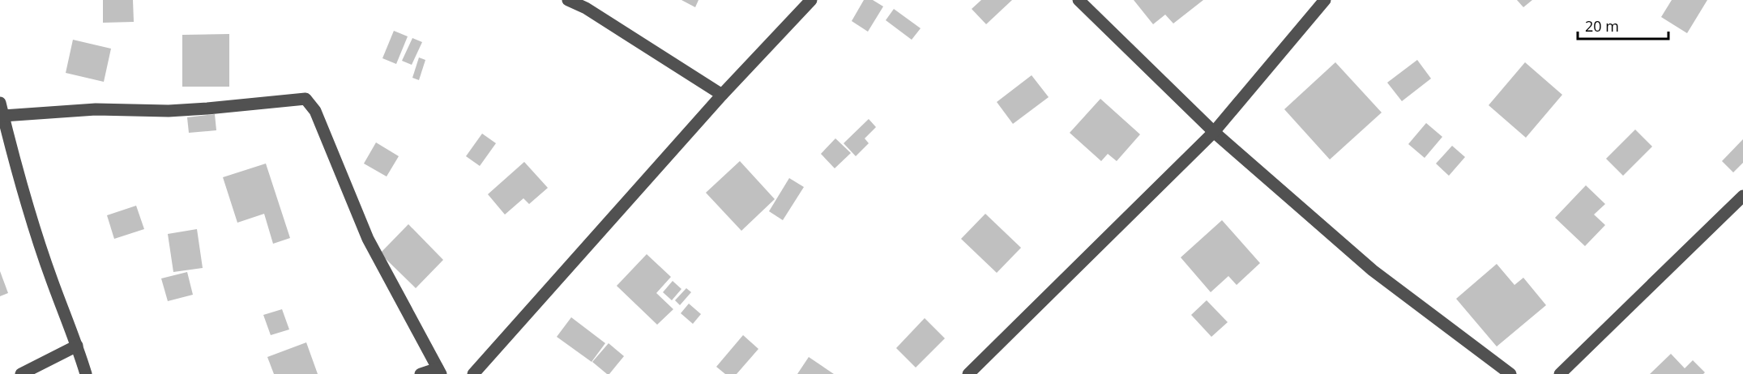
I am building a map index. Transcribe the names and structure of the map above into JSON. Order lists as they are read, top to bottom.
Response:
{
  "scale_bar": "20 m"
}
